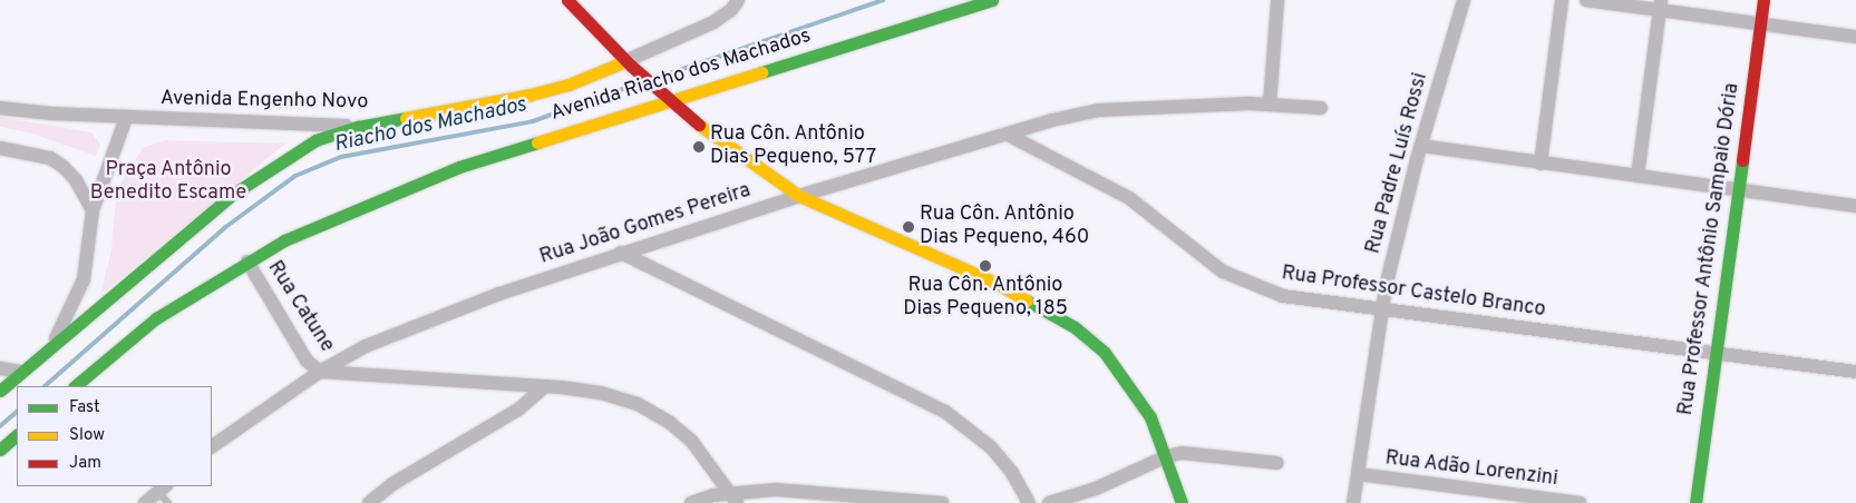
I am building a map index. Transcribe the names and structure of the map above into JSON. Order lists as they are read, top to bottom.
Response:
{
  "streets": {
    "street": [
      "Avenida Riacho dos Machados",
      "Avenida Engenho Novo",
      "Rua Padre Luís Rossi",
      "Rua João Gomes Pereira",
      "Rua Professor Antônio Sampaio Dória",
      "Rua Professor Castelo Branco",
      "Rua Catune",
      "Rua Adão Lorenzini"
    ]
  },
  "crossings": [
    ["Avenida Riacho dos Machados", "Rua Catune"],
    ["Rua Padre Luís Rossi", "Rua Professor Castelo Branco"],
    ["Rua Padre Luís Rossi", "Rua Adão Lorenzini"],
    ["Rua João Gomes Pereira", "Rua Professor Castelo Branco"],
    ["Rua João Gomes Pereira", "Rua Catune"],
    ["Rua Professor Antônio Sampaio Dória", "Rua Professor Castelo Branco"]
  ],
  "water": ["Riacho dos Machados"],
  "parks": ["Praça Antônio Benedito Escame"],
  "places": ["Rua Côn. Antônio Dias Pequeno, 577", "Rua Côn. Antônio Dias Pequeno, 460", "Rua Côn. Antônio Dias Pequeno, 185"],
  "legend": ["Fast", "Slow", "Jam"]
}
